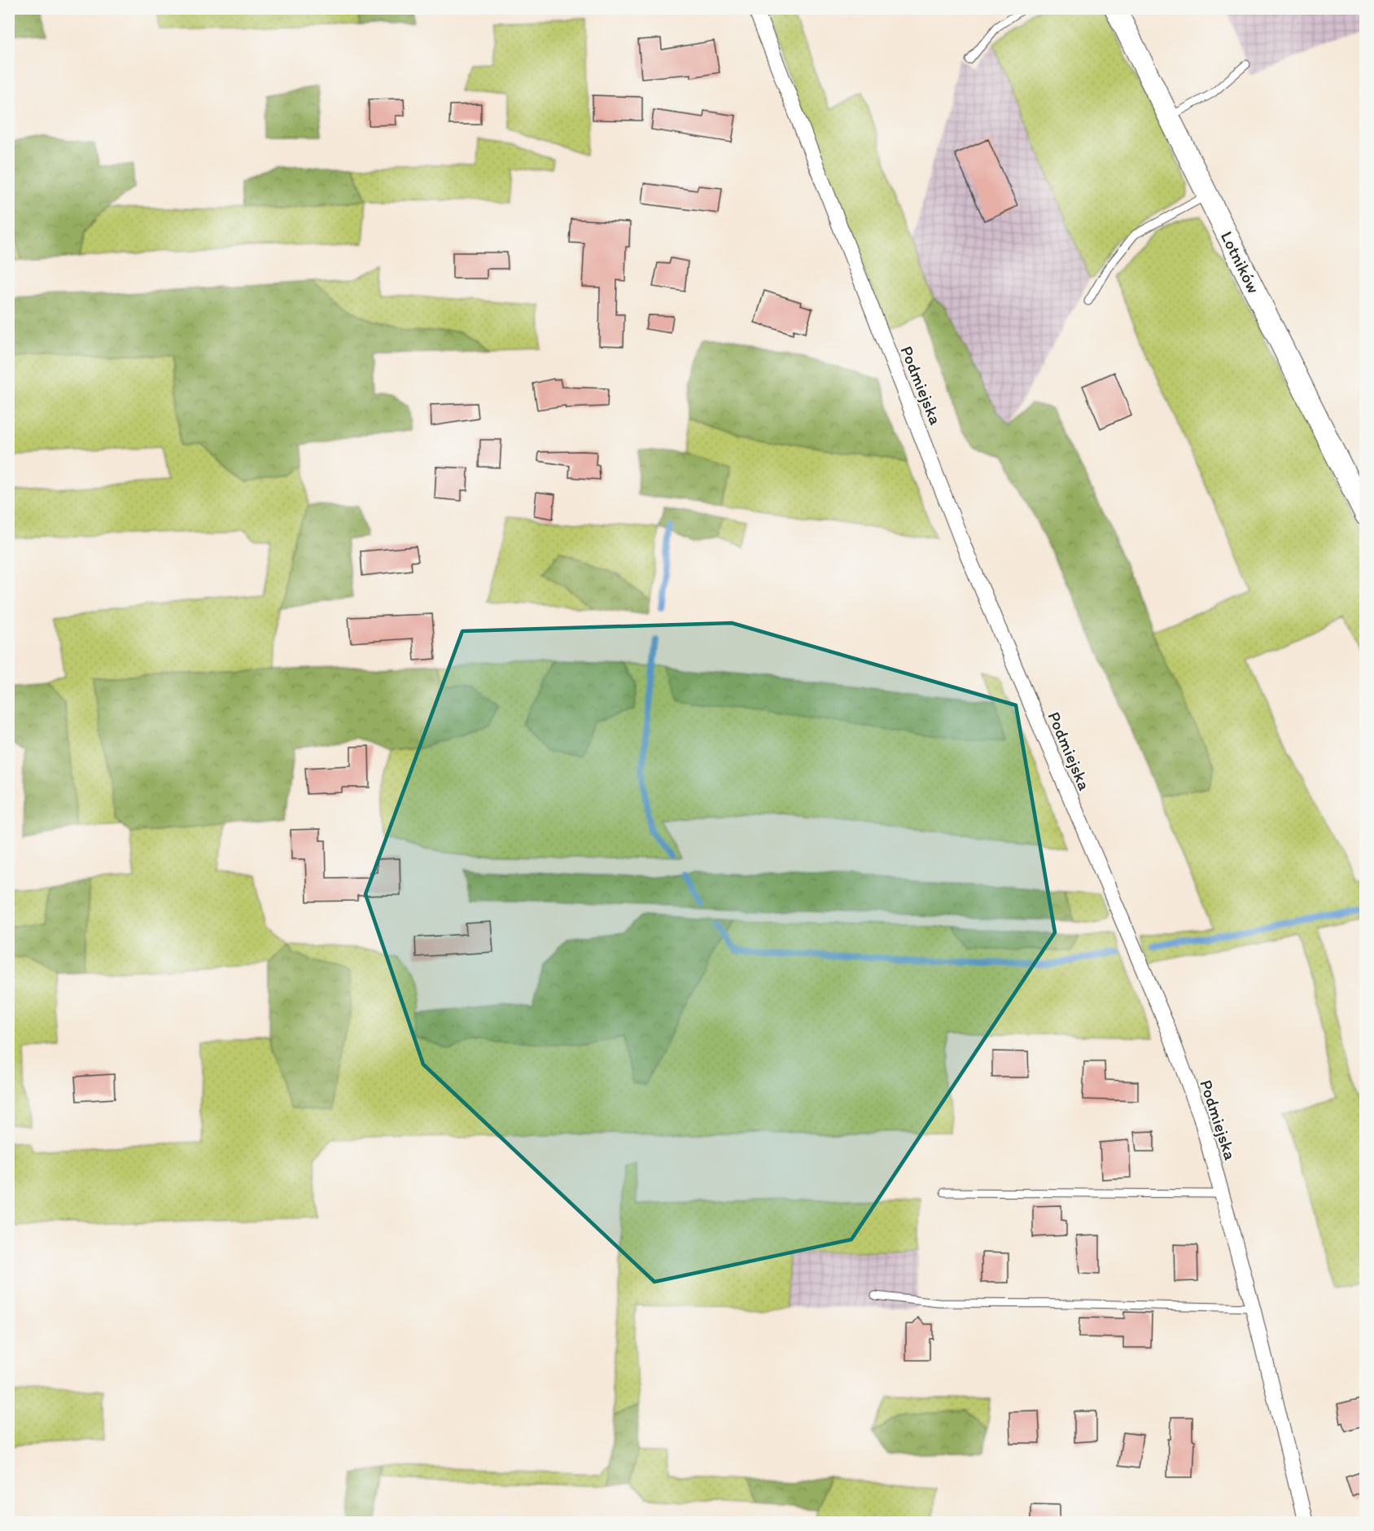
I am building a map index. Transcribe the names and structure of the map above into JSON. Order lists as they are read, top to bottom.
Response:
{
  "streets": {
    "street": ["Lotników", "Podmiejska"]
  }
}
